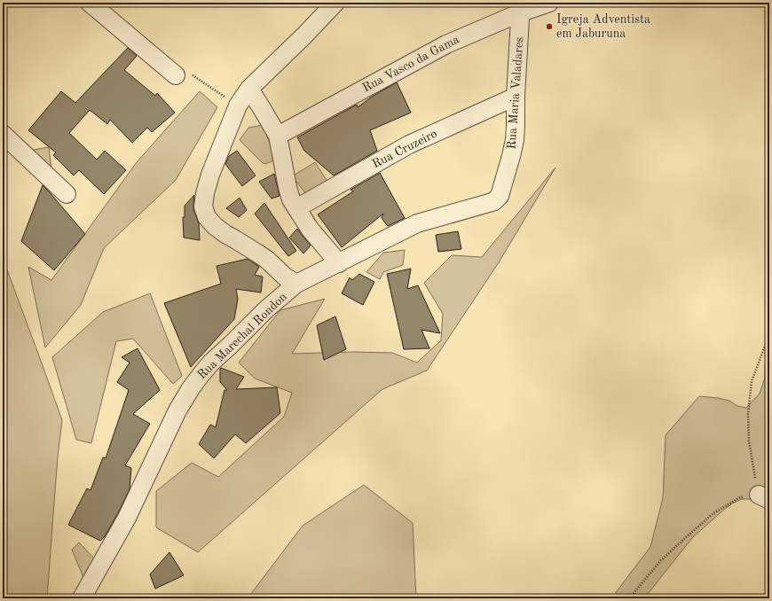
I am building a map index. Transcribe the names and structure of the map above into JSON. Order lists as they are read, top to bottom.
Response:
{
  "streets": {
    "street": [
      "Rua Vasco da Gama",
      "Rua Maria Valadares",
      "Rua Cruzeiro",
      "Rua Marechal Rondon"
    ]
  },
  "crossings": [
    ["Rua Vasco da Gama", "Rua Maria Valadares"],
    ["Rua Maria Valadares", "Rua Cruzeiro"],
    ["Rua Maria Valadares", "Rua Marechal Rondon"]
  ],
  "places": ["Igreja Adventista em Jaburuna"]
}
